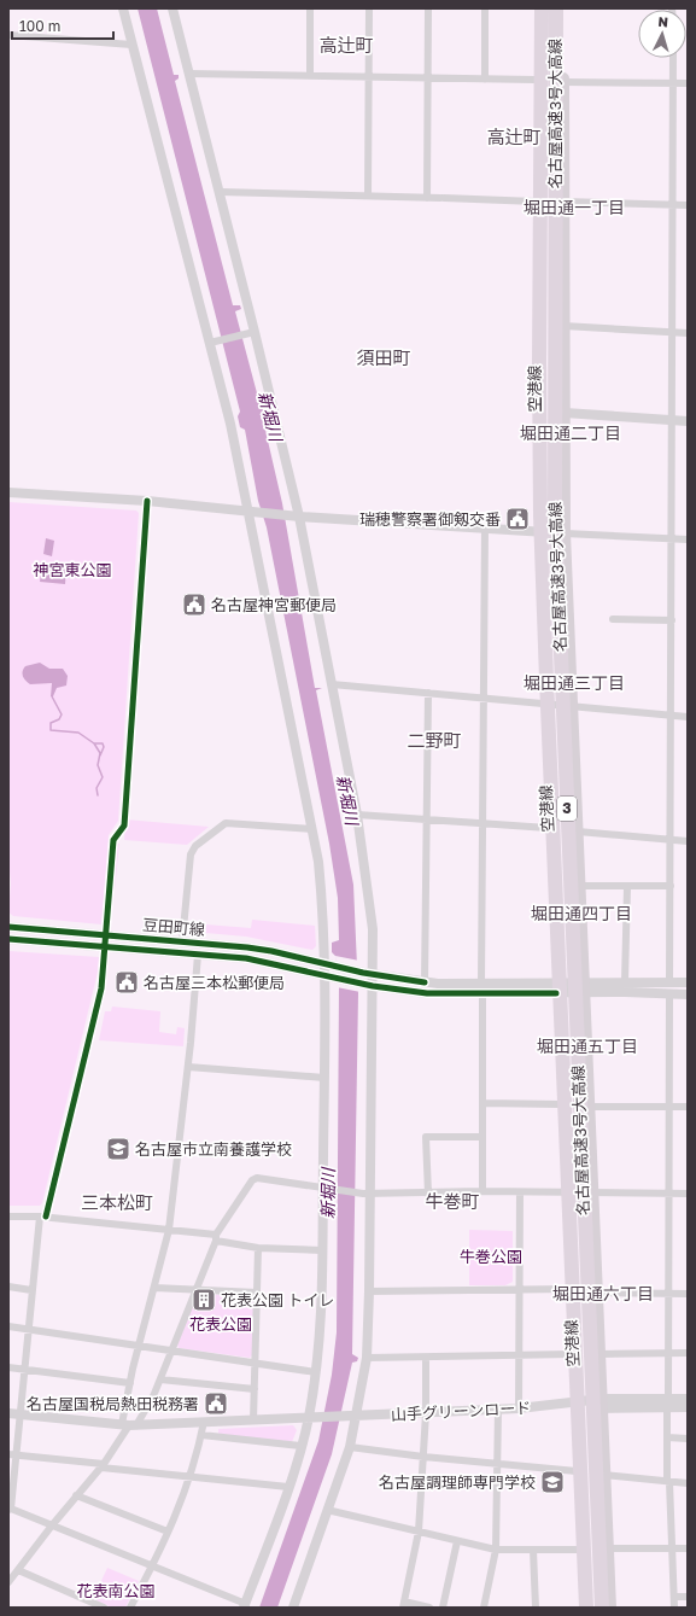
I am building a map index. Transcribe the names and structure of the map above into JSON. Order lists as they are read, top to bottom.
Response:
{
  "streets": {
    "highway": ["名古屋高速3号大高線", "3"],
    "main road": ["空港線"],
    "street": ["豆田町線", "山手グリーンロード"]
  },
  "crossings": [
    ["空港線", "山手グリーンロード"]
  ],
  "districts": [
    "高辻町",
    "高辻町",
    "堀田通一丁目",
    "須田町",
    "堀田通二丁目",
    "堀田通三丁目",
    "二野町",
    "堀田通四丁目",
    "堀田通五丁目",
    "牛巻町",
    "三本松町",
    "堀田通六丁目"
  ],
  "water": ["新堀川"],
  "parks": [
    "神宮東公園",
    "牛巻公園",
    "花表公園",
    "花表南公園"
  ],
  "places": {
    "public building": [
      "瑞穂警察署御剱交番",
      "名古屋神宮郵便局",
      "名古屋三本松郵便局",
      "名古屋国税局熱田税務署"
    ],
    "school or university": ["名古屋市立南養護学校", "名古屋調理師専門学校"],
    "building": ["花表公園 トイレ"]
  },
  "scale_bar": "100 m",
  "north": "top"
}
